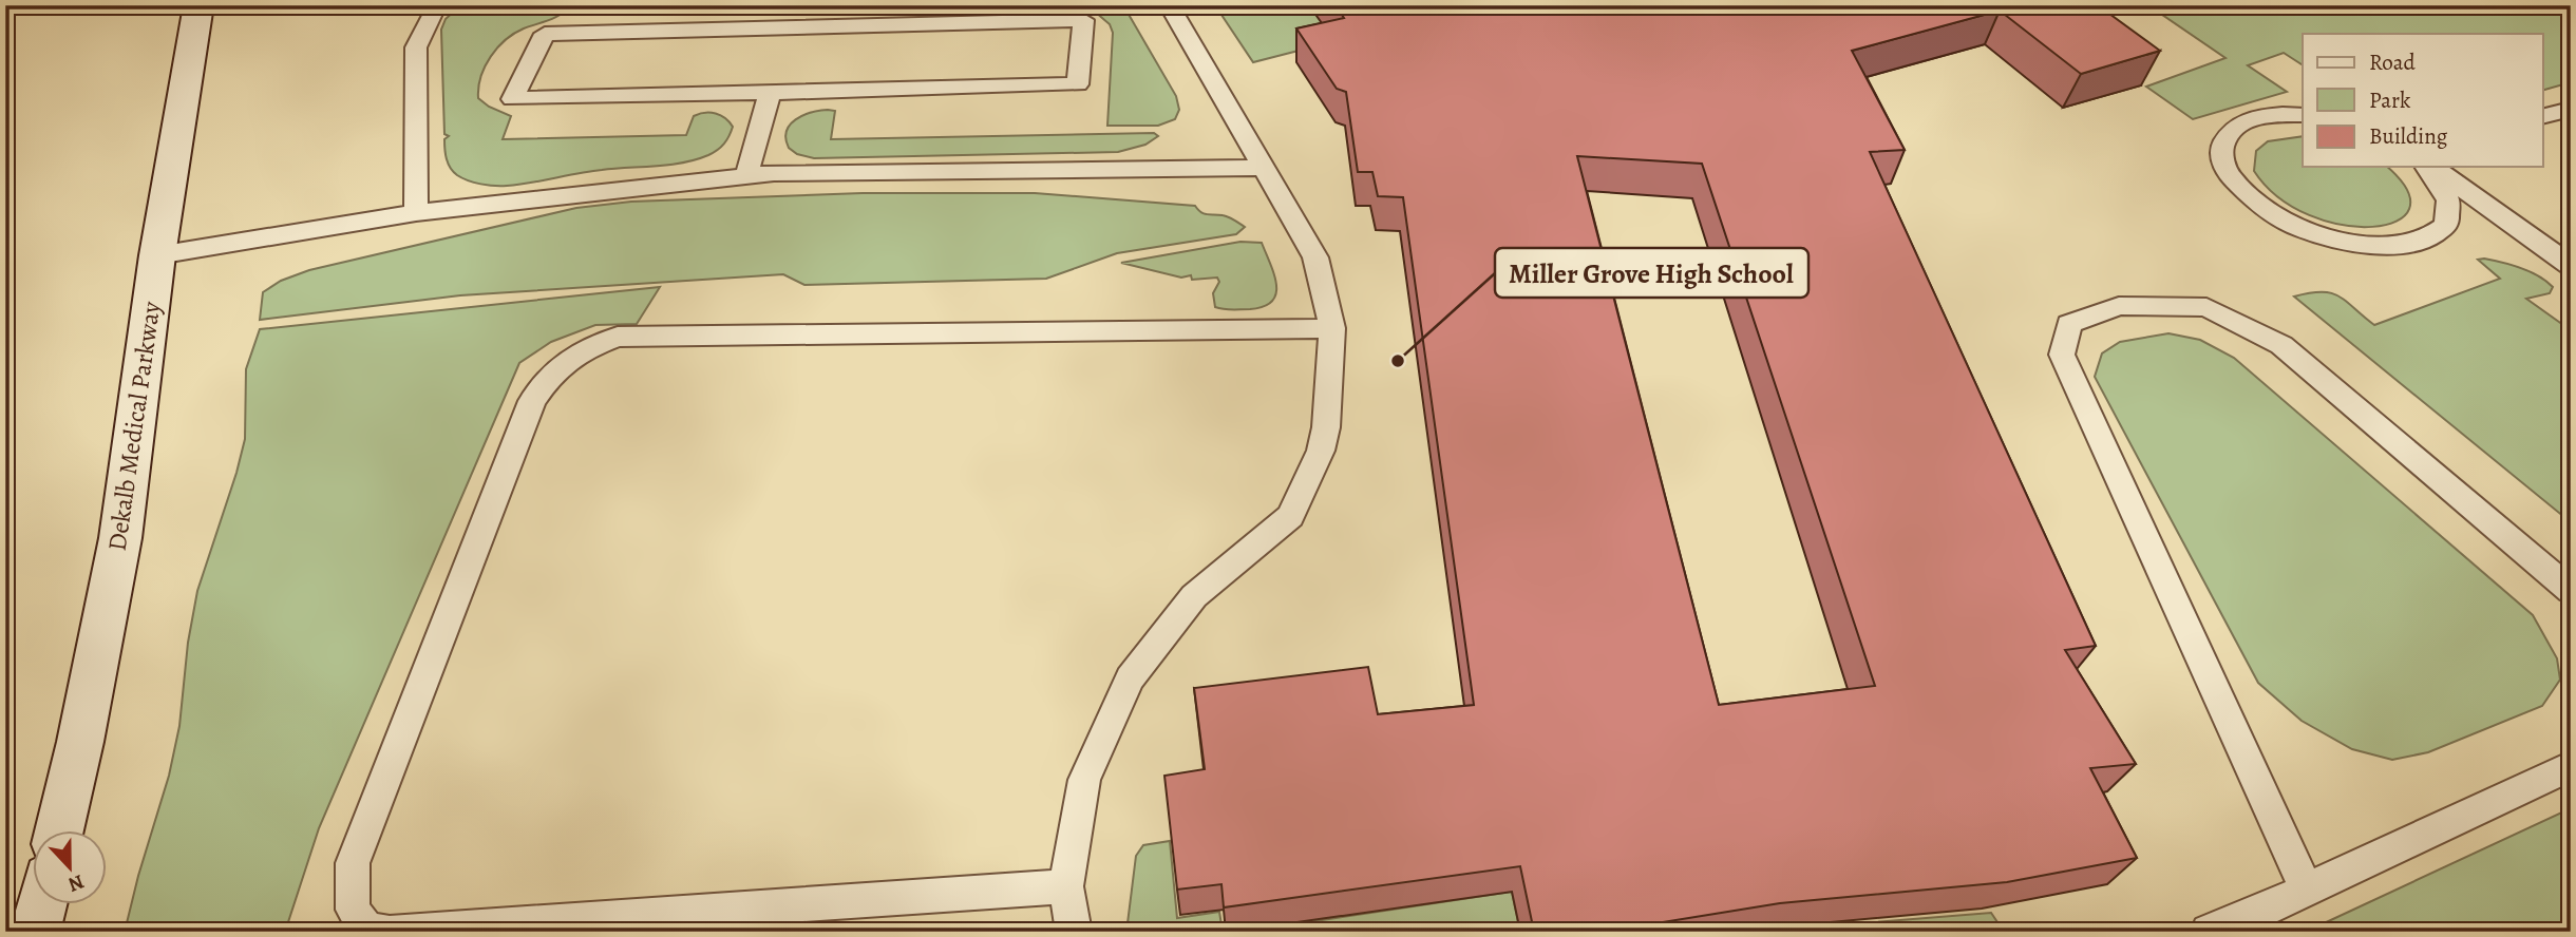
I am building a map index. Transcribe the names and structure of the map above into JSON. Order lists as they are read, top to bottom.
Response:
{
  "streets": {
    "main road": ["Dekalb Medical Parkway"]
  },
  "places": ["Miller Grove High School"],
  "legend": ["Road", "Park", "Building"],
  "north": "bottom"
}
